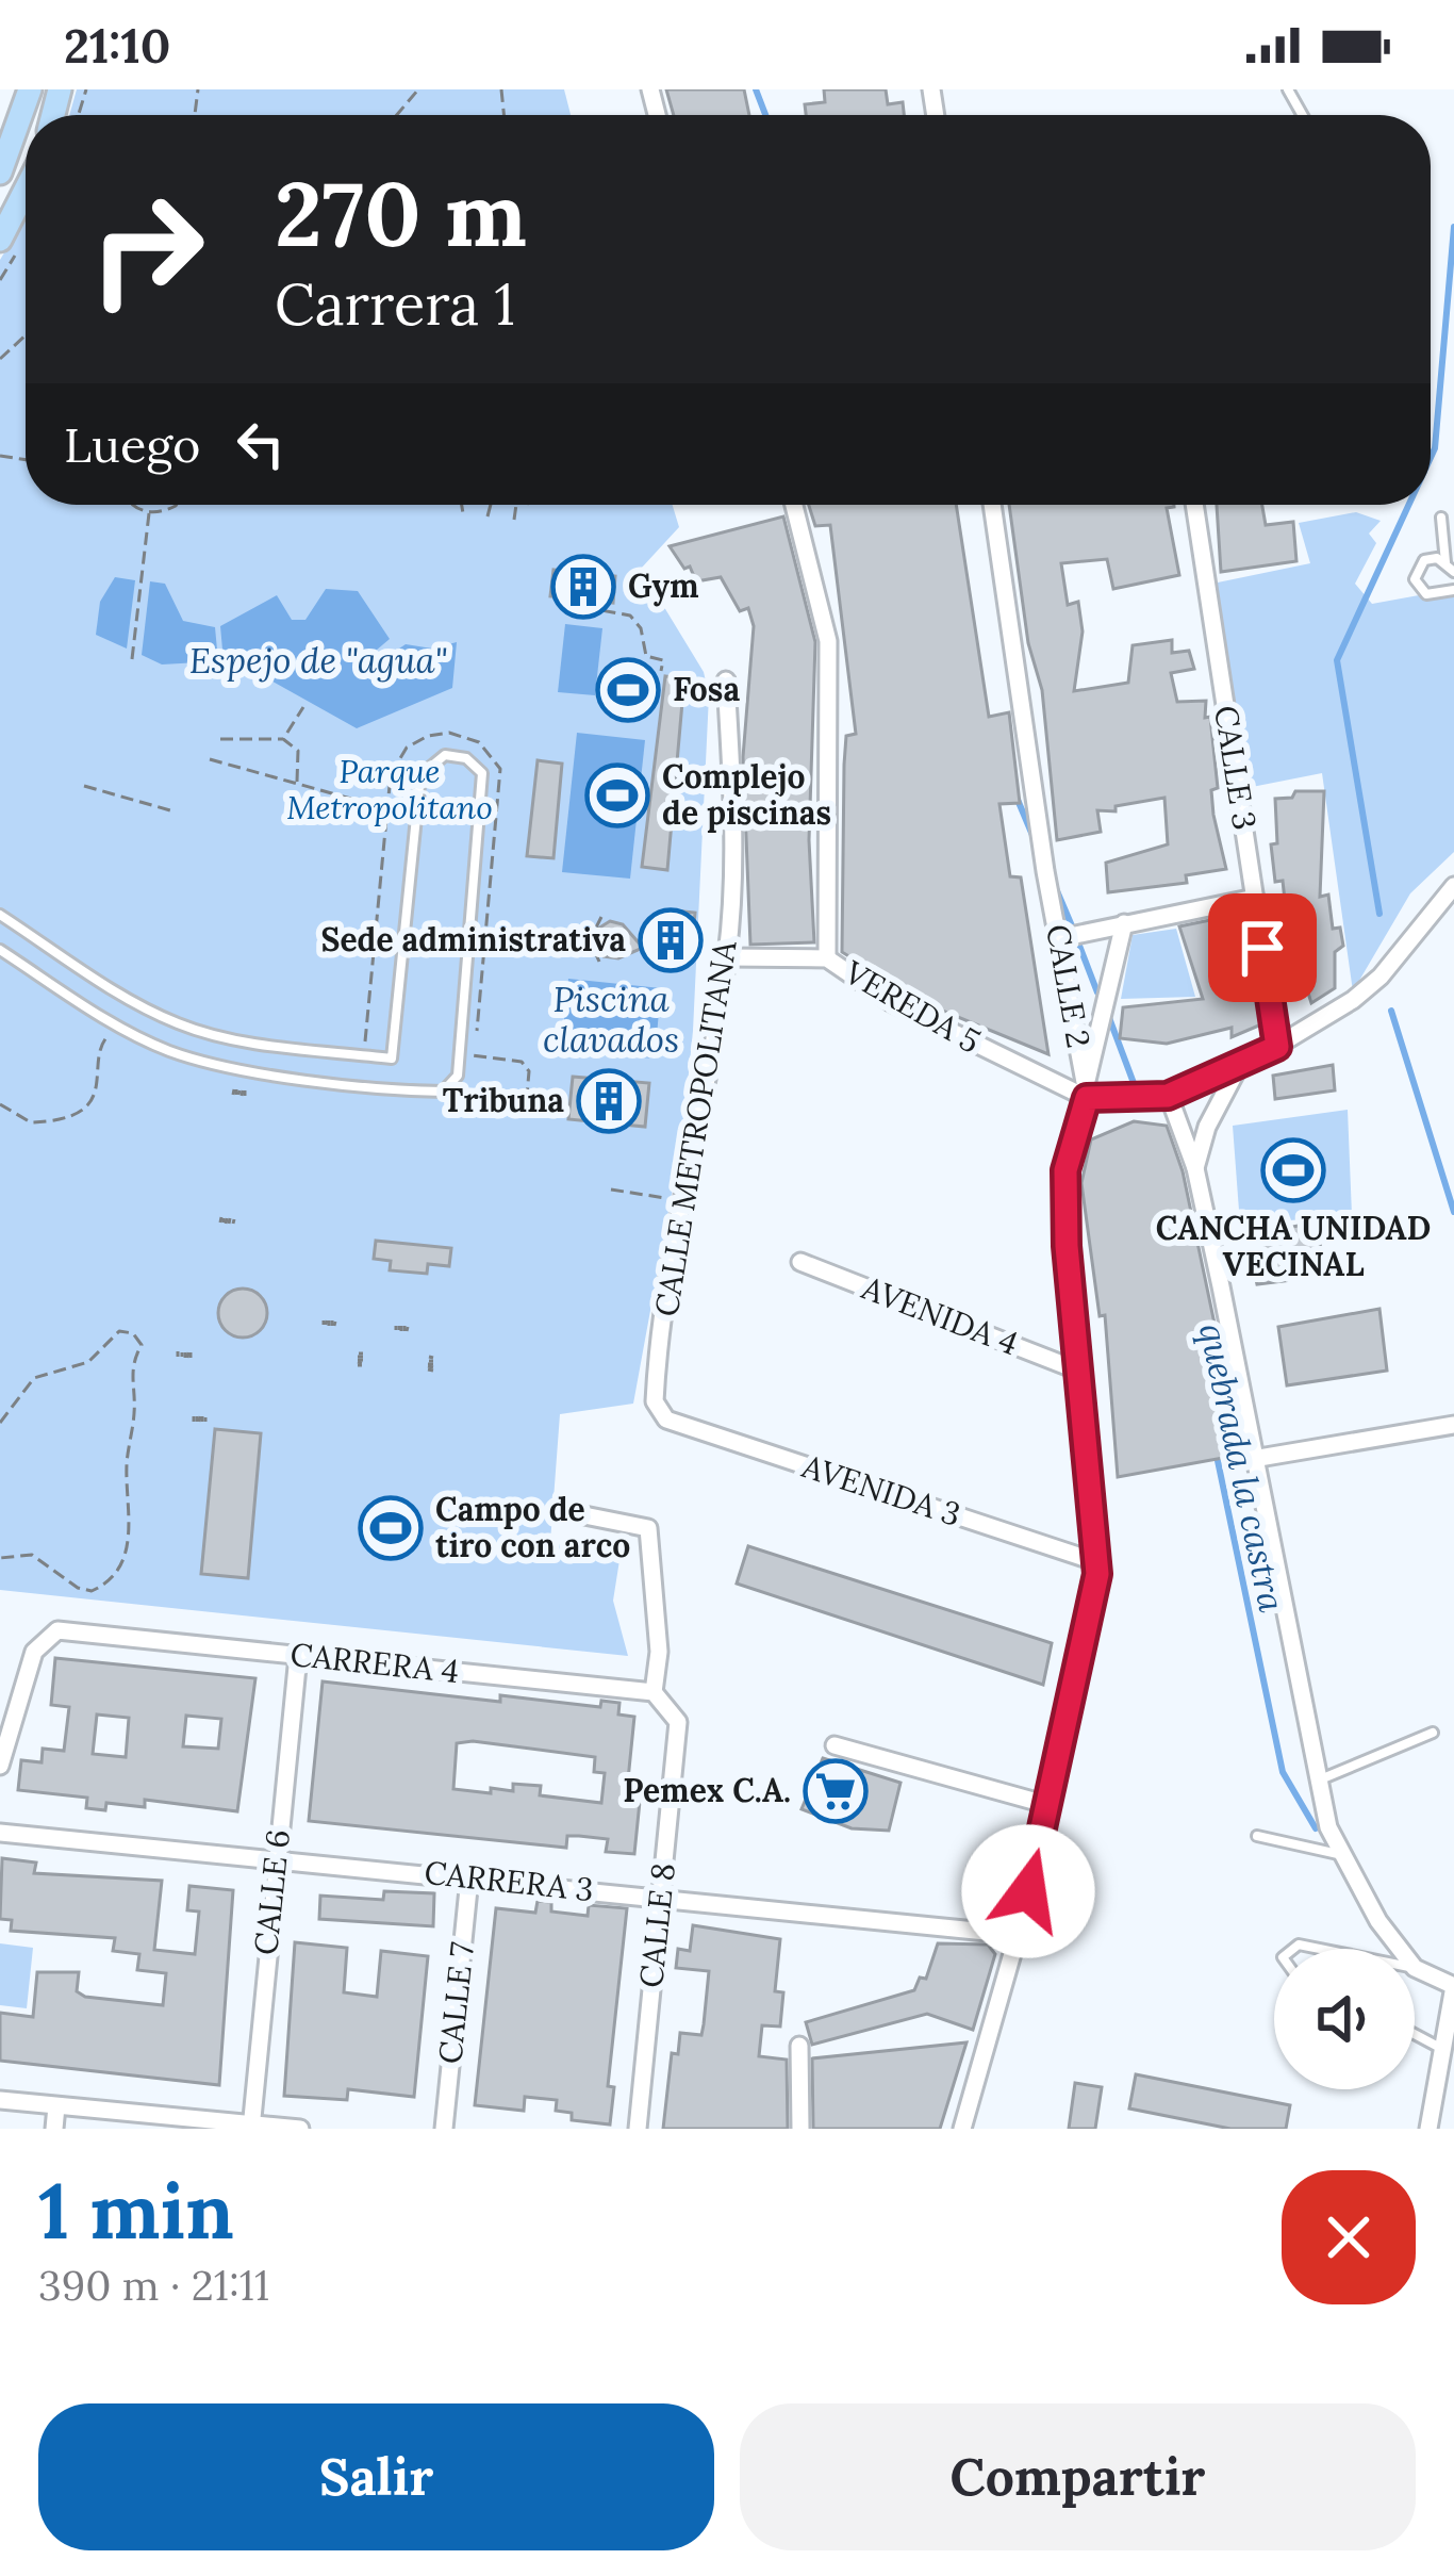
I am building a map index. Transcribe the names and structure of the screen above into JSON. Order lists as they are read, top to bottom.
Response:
{
  "streets": {
    "street": [
      "CALLE 3",
      "CALLE 2",
      "VEREDA 5",
      "CALLE METROPOLITANA",
      "AVENIDA 4",
      "AVENIDA 3",
      "CARRERA 4",
      "CARRERA 3",
      "CALLE 6",
      "CALLE 8",
      "CALLE 7"
    ]
  },
  "crossings": [
    ["CALLE 2", "VEREDA 5"],
    ["CALLE 2", "AVENIDA 4"],
    ["CALLE 2", "AVENIDA 3"],
    ["CALLE 2", "CARRERA 3"],
    ["VEREDA 5", "CALLE METROPOLITANA"],
    ["CALLE METROPOLITANA", "AVENIDA 3"],
    ["CARRERA 4", "CALLE 6"],
    ["CARRERA 4", "CALLE 8"],
    ["CARRERA 3", "CALLE 6"],
    ["CARRERA 3", "CALLE 8"],
    ["CARRERA 3", "CALLE 7"]
  ],
  "water": ["Espejo de \"agua\"", "Piscina clavados", "quebrada la castra"],
  "parks": ["Parque Metropolitano"],
  "places": {
    "building": ["Gym", "Sede administrativa", "Tribuna"],
    "sports": [
      "Fosa",
      "Complejo de piscinas",
      "CANCHA UNIDAD VECINAL",
      "Campo de tiro con arco"
    ],
    "supermarket": ["Pemex C.A."]
  },
  "page": {
    "status": "21:10",
    "turn": ["270 m", "Carrera 1"],
    "then": "Luego",
    "heading": ["1 min", "390 m · 21:11"],
    "buttons": ["Salir", "Compartir"]
  }
}
